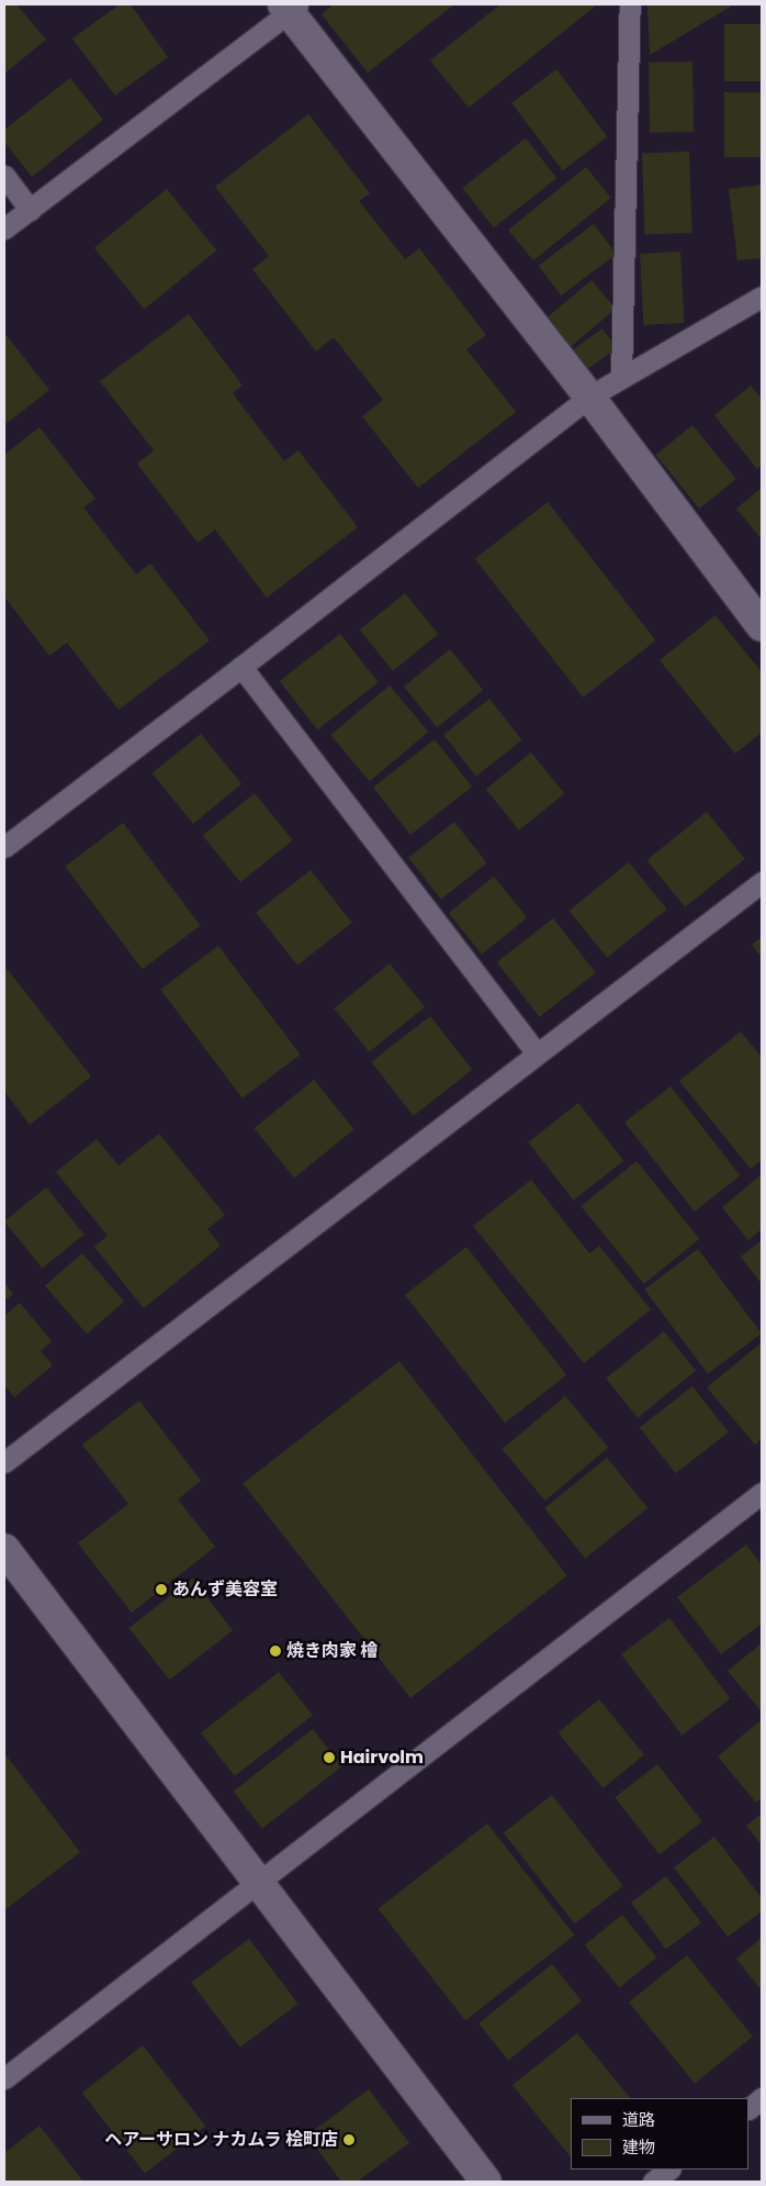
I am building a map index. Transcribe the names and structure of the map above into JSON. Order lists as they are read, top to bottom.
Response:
{
  "places": [
    "あんず美容室",
    "焼き肉家 檜",
    "Hairvolm",
    "ヘアーサロン ナカムラ 桧町店"
  ],
  "legend": ["道路", "建物"]
}
